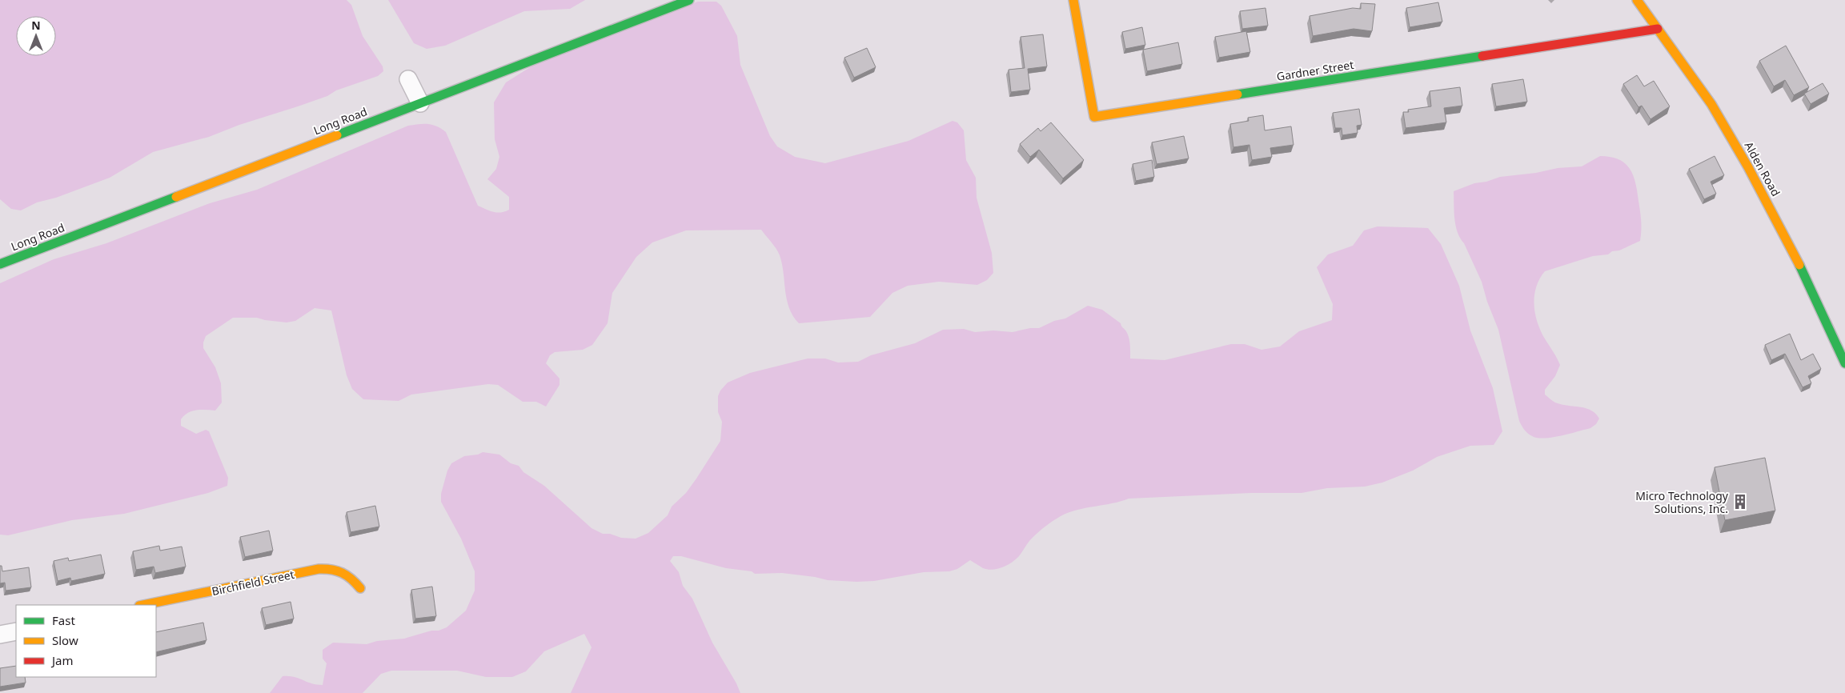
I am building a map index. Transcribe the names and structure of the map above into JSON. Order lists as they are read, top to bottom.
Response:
{
  "streets": {
    "street": [
      "Gardner Street",
      "Long Road",
      "Alden Road",
      "Birchfield Street"
    ]
  },
  "crossings": [
    ["Gardner Street", "Alden Road"]
  ],
  "places": {
    "building": ["Micro Technology Solutions, Inc."]
  },
  "legend": ["Fast", "Slow", "Jam"],
  "north": "top"
}
